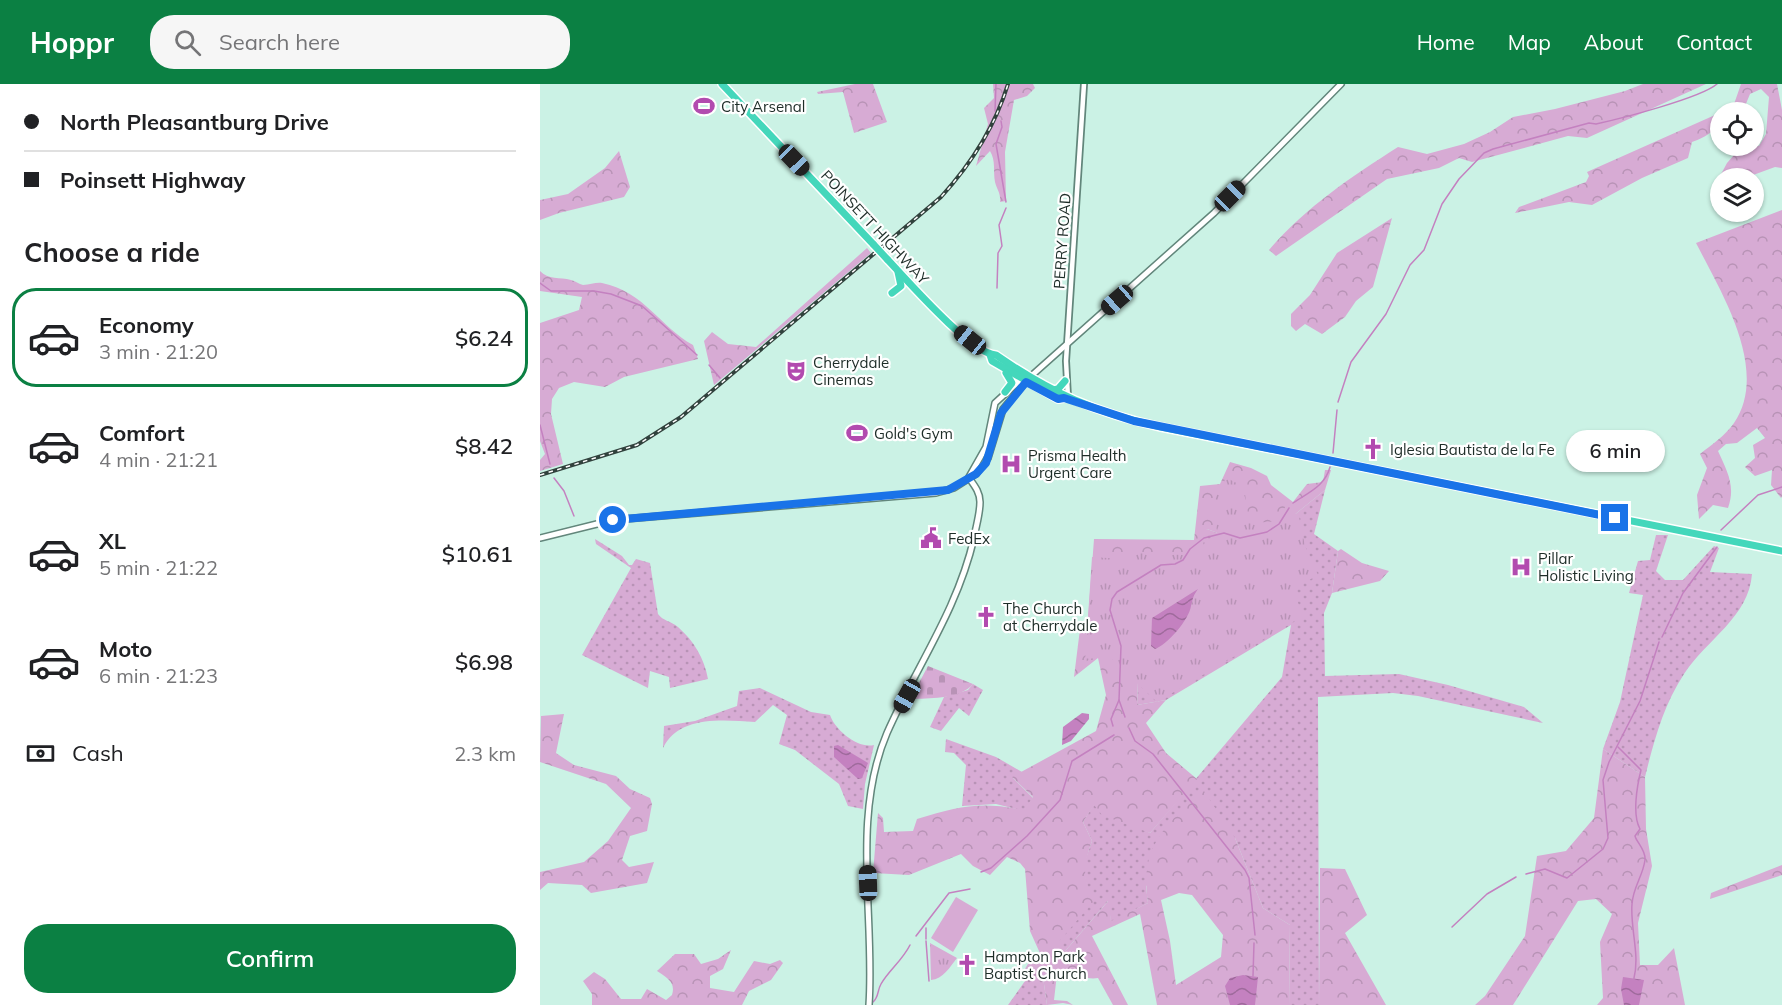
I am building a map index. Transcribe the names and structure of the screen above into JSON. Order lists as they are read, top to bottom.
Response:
{
  "streets": {
    "highway": ["POINSETT HIGHWAY"],
    "street": ["PERRY ROAD"]
  },
  "crossings": [
    ["POINSETT HIGHWAY", "PERRY ROAD"]
  ],
  "places": {
    "sports": ["City Arsenal", "Gold's Gym"],
    "theatre": ["Cherrydale Cinemas"],
    "church": ["Iglesia Bautista de la Fe", "The Church at Cherrydale", "Hampton Park Baptist Church"],
    "hospital": ["Prisma Health Urgent Care", "Pillar Holistic Living"],
    "public building": ["FedEx"]
  },
  "page": {
    "header": "Hoppr",
    "search": "Search here",
    "nav": [
      "Home",
      "Map",
      "About",
      "Contact"
    ],
    "banner": ["North Pleasantburg Drive", "Poinsett Highway"],
    "heading": "Choose a ride",
    "list": [
      {
        "name": "Economy",
        "note": "3 min · 21:20",
        "value": "$6.24"
      },
      {
        "name": "Comfort",
        "note": "4 min · 21:21",
        "value": "$8.42"
      },
      {
        "name": "XL",
        "note": "5 min · 21:22",
        "value": "$10.61"
      },
      {
        "name": "Moto",
        "note": "6 min · 21:23",
        "value": "$6.98"
      }
    ],
    "bubble": "6 min",
    "pay": ["Cash", "2.3 km"],
    "buttons": "Confirm"
  }
}
